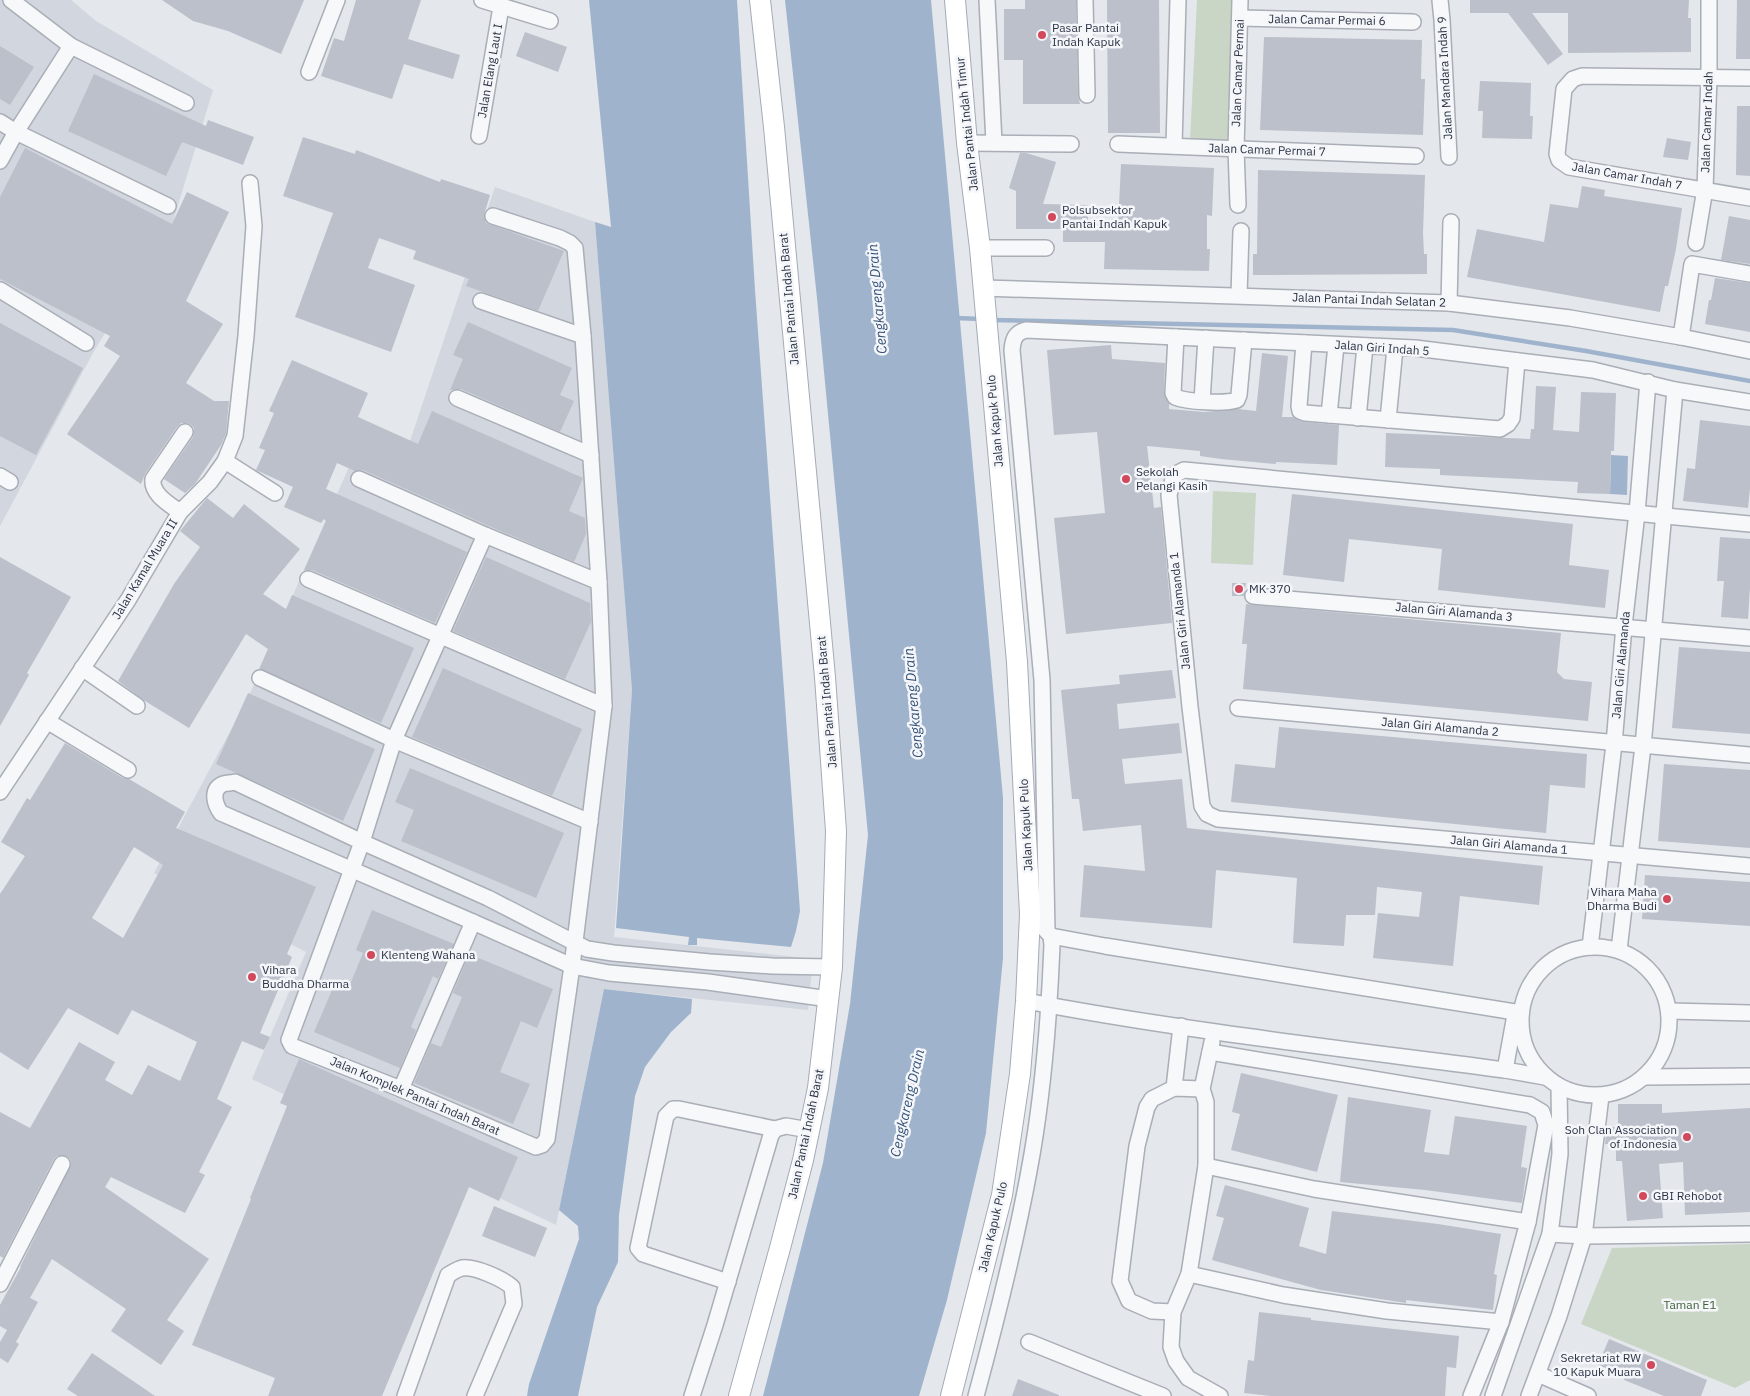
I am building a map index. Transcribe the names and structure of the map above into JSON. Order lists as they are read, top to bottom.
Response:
{
  "streets": {
    "main road": ["Jalan Pantai Indah Timur", "Jalan Pantai Indah Barat", "Jalan Kapuk Pulo"],
    "street": [
      "Jalan Camar Permai 6",
      "Jalan Elang Laut I",
      "Jalan Camar Permai",
      "Jalan Mandara Indah 9",
      "Jalan Camar Indah",
      "Jalan Camar Permai 7",
      "Jalan Camar Indah 7",
      "Jalan Pantai Indah Selatan 2",
      "Jalan Giri Indah 5",
      "Jalan Kamal Muara II",
      "Jalan Giri Alamanda 1",
      "Jalan Giri Alamanda 3",
      "Jalan Giri Alamanda",
      "Jalan Giri Alamanda 2",
      "Jalan Komplek Pantai Indah Barat"
    ]
  },
  "crossings": [
    ["Jalan Camar Permai 6", "Jalan Camar Permai"],
    ["Jalan Camar Permai", "Jalan Camar Permai 7"],
    ["Jalan Camar Indah", "Jalan Camar Indah 7"],
    ["Jalan Pantai Indah Timur", "Jalan Kapuk Pulo"],
    ["Jalan Pantai Indah Selatan 2", "Jalan Kapuk Pulo"],
    ["Jalan Giri Indah 5", "Jalan Giri Alamanda"],
    ["Jalan Giri Alamanda 1", "Jalan Giri Alamanda"],
    ["Jalan Giri Alamanda 3", "Jalan Giri Alamanda"],
    ["Jalan Giri Alamanda", "Jalan Giri Alamanda 2"]
  ],
  "water": ["Cengkareng Drain"],
  "parks": ["Taman E1"],
  "places": [
    "Pasar Pantai Indah Kapuk",
    "Polsubsektor Pantai Indah Kapuk",
    "Sekolah Pelangi Kasih",
    "MK 370",
    "Vihara Maha Dharma Budi",
    "Klenteng Wahana",
    "Vihara Buddha Dharma",
    "Soh Clan Association of Indonesia",
    "GBI Rehobot",
    "Sekretariat RW 10 Kapuk Muara"
  ]
}
